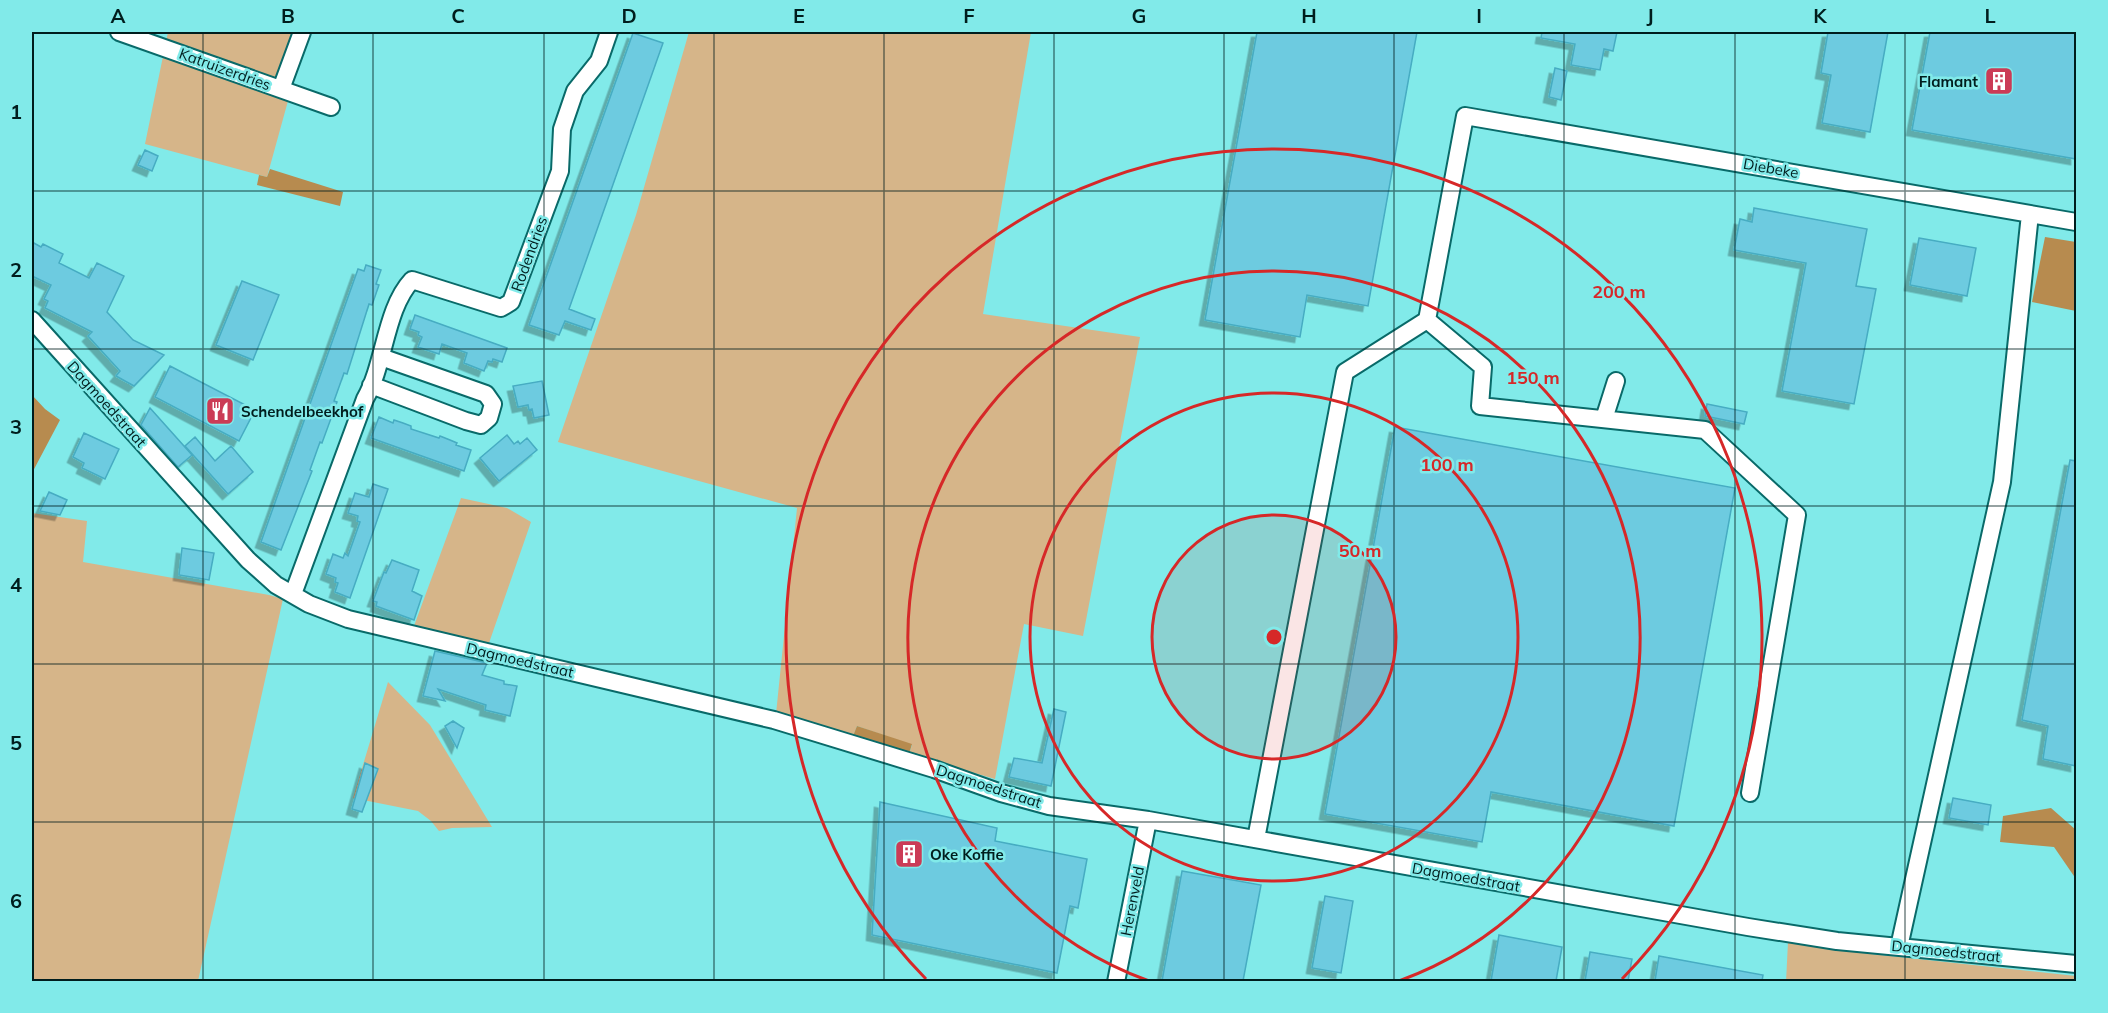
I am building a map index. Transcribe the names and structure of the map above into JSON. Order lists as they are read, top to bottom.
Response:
{
  "streets": {
    "street": [
      "Katruizerdries",
      "Diebeke",
      "Rodendries",
      "Dagmoedstraat",
      "Herenveld"
    ]
  },
  "crossings": [
    ["Rodendries", "Dagmoedstraat"],
    ["Dagmoedstraat", "Herenveld"]
  ],
  "places": {
    "building": ["Flamant", "Oke Koffie"],
    "restaurant": ["Schendelbeekhof"]
  },
  "grid": {
    "columns": [
      "A",
      "B",
      "C",
      "D",
      "E",
      "F",
      "G",
      "H",
      "I",
      "J",
      "K",
      "L"
    ],
    "rows": [
      "1",
      "2",
      "3",
      "4",
      "5",
      "6"
    ]
  },
  "rings": [
    "200 m",
    "150 m",
    "100 m",
    "50 m"
  ]
}
